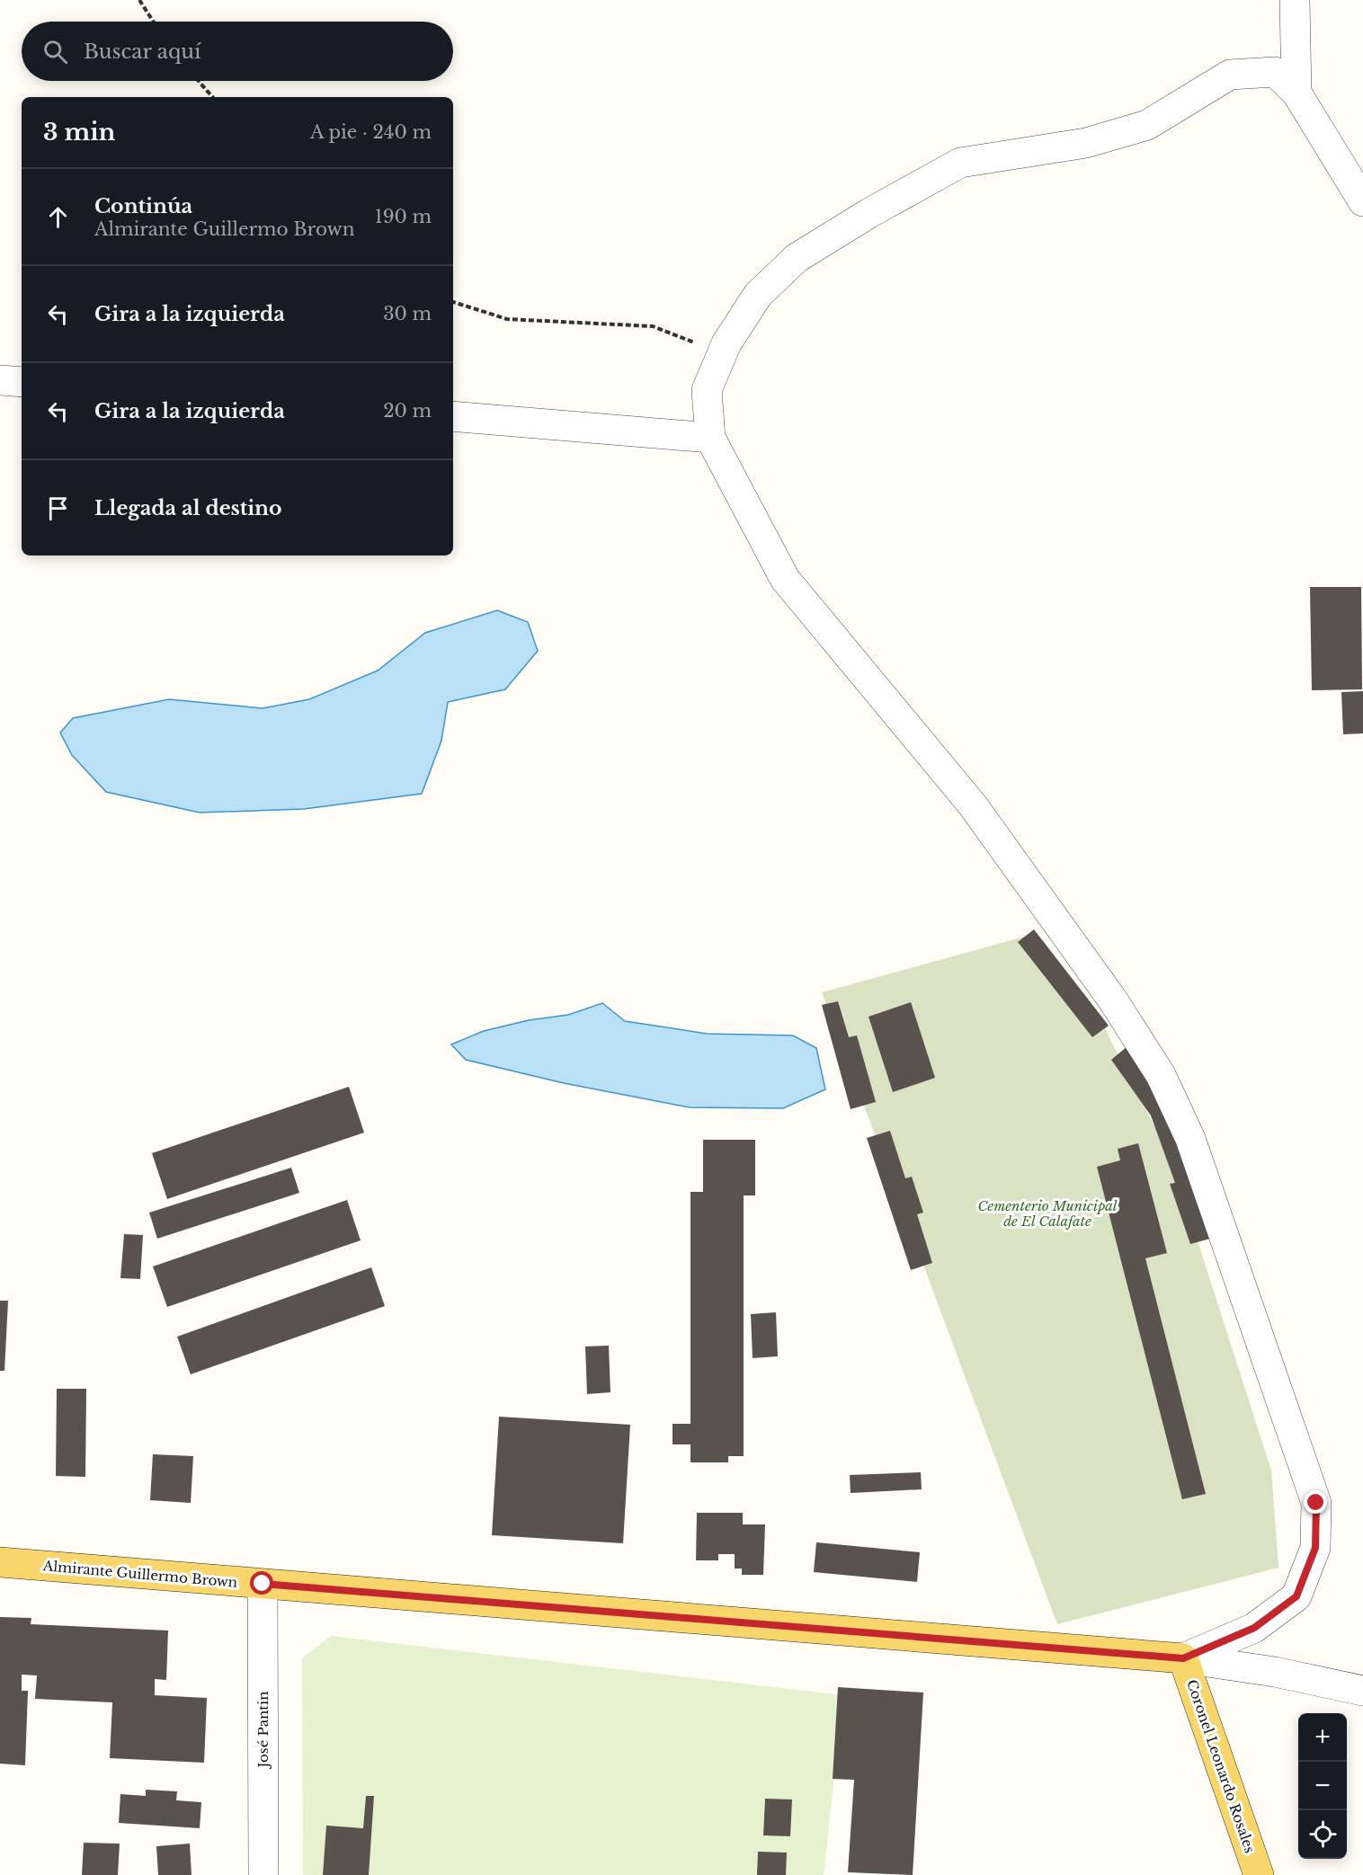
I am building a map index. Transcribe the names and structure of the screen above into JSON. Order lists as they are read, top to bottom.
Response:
{
  "streets": {
    "main road": ["Almirante Guillermo Brown", "Coronel Leonardo Rosales"],
    "street": ["José Pantin"]
  },
  "crossings": [
    ["Almirante Guillermo Brown", "José Pantin"],
    ["Almirante Guillermo Brown", "Coronel Leonardo Rosales"]
  ],
  "parks": ["Cementerio Municipal de El Calafate"],
  "page": {
    "search": "Buscar aquí",
    "heading": ["3 min", "A pie · 240 m"],
    "list": [
      ["Continúa", "Almirante Guillermo Brown", "190 m"],
      ["Gira a la izquierda", "30 m"],
      ["Gira a la izquierda", "20 m"],
      "Llegada al destino"
    ],
    "map_buttons": ["+", "−"]
  }
}
